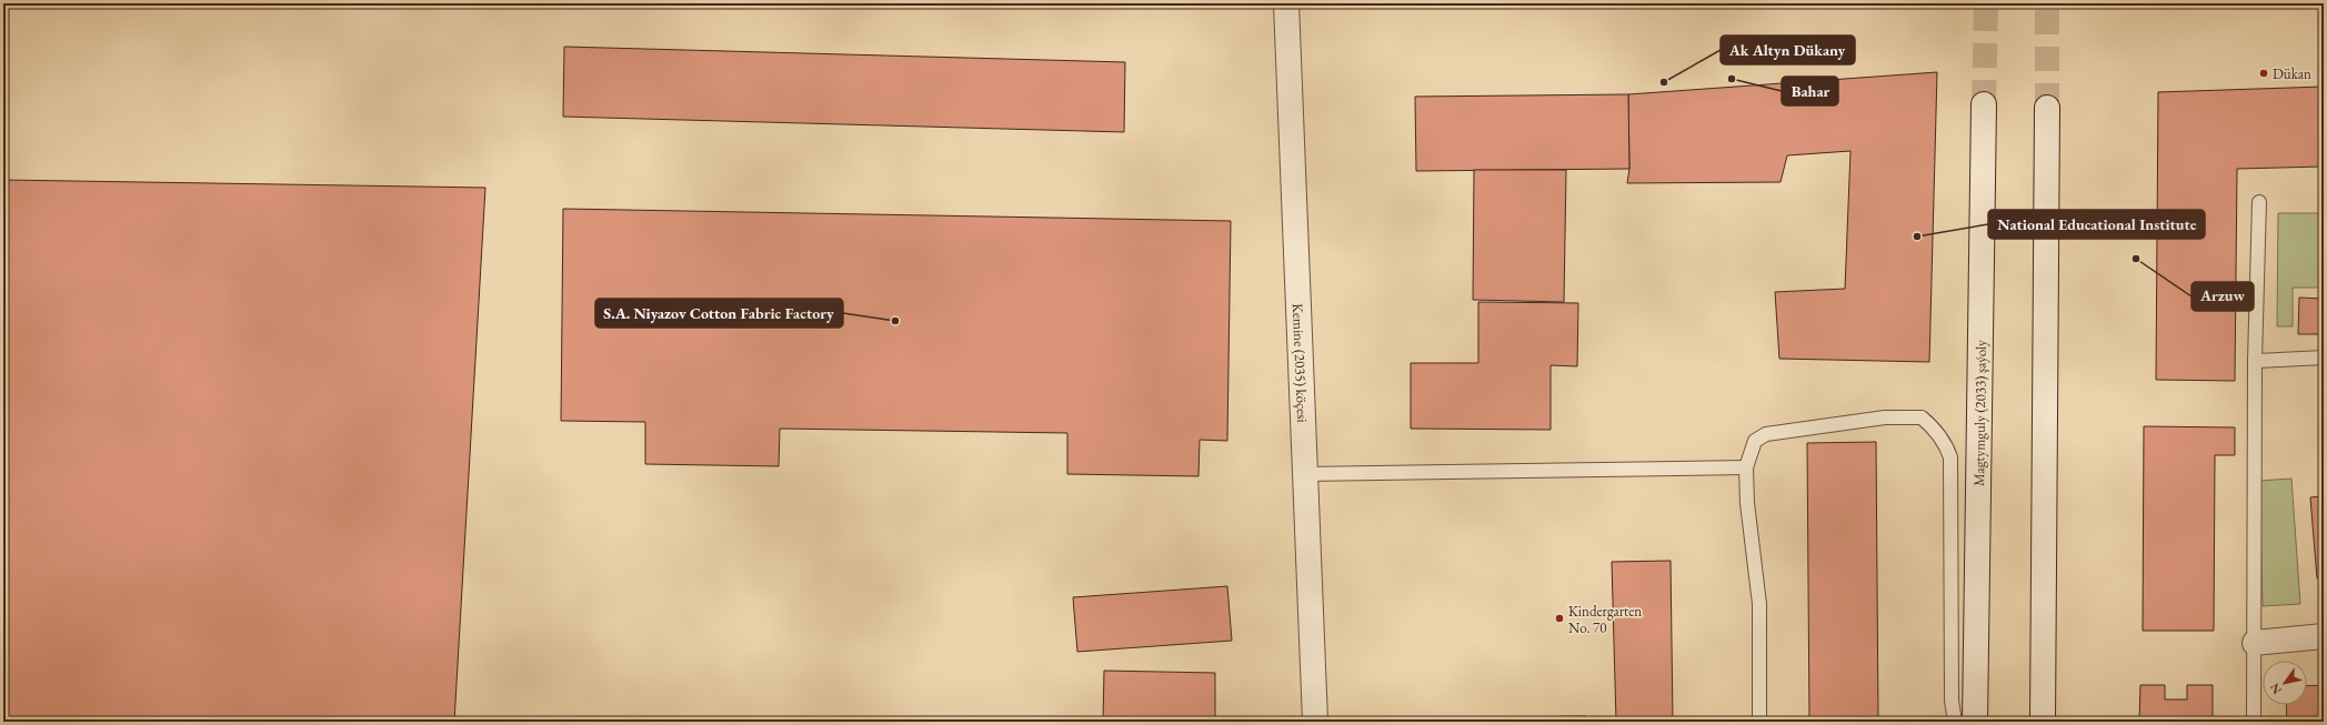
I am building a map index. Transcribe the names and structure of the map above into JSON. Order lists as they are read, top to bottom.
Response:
{
  "streets": {
    "main road": ["Kemine (2035) köçesi", "Magtymguly (2033) şaýoly"]
  },
  "places": [
    "Dükan",
    "Bahar",
    "Ak Altyn Dükany",
    "National Educational Institute",
    "Arzuw",
    "S.A. Niyazov Cotton Fabric Factory",
    "Kindergarten No. 70"
  ],
  "north": "bottom left"
}
